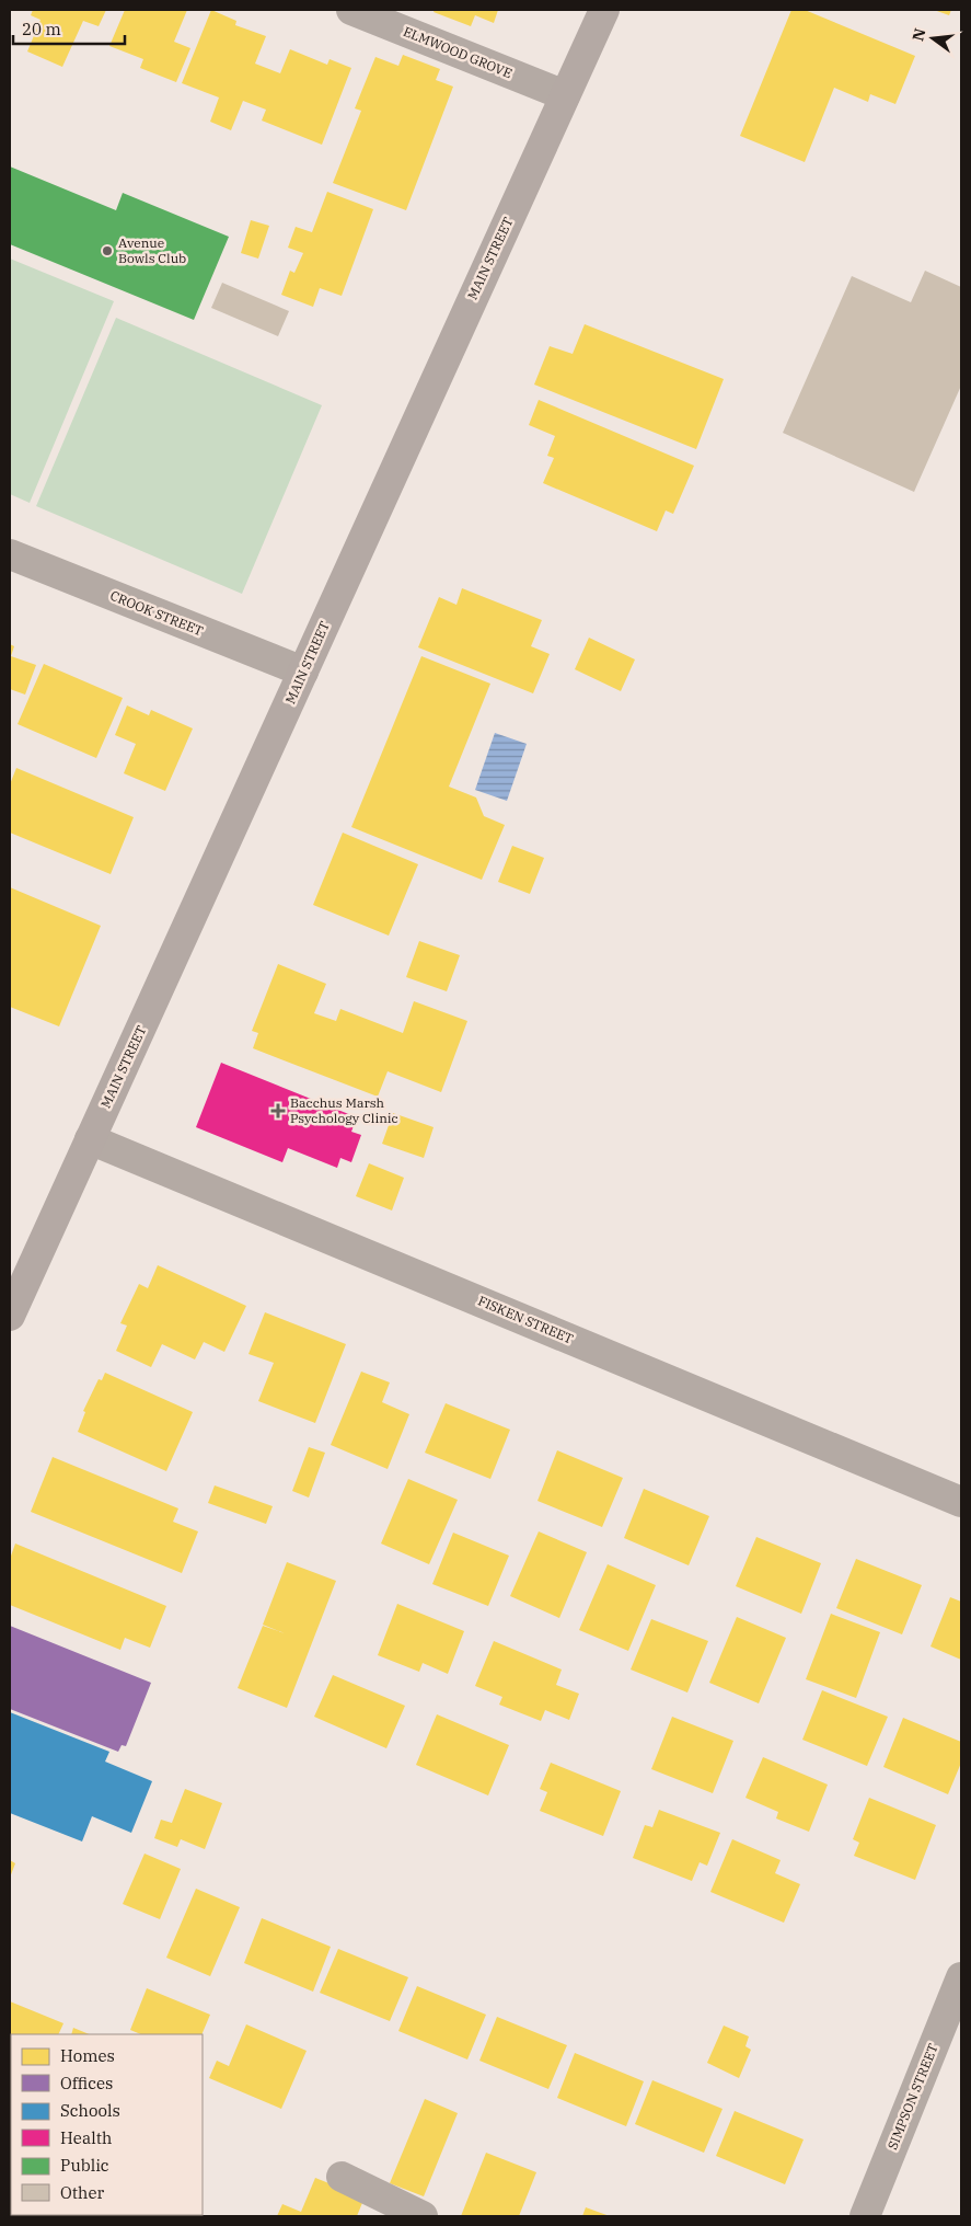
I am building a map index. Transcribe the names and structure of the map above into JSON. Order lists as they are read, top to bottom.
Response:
{
  "streets": {
    "main road": ["MAIN STREET"],
    "street": [
      "ELMWOOD GROVE",
      "CROOK STREET",
      "FISKEN STREET",
      "SIMPSON STREET"
    ]
  },
  "crossings": [
    ["ELMWOOD GROVE", "MAIN STREET"],
    ["MAIN STREET", "CROOK STREET"],
    ["MAIN STREET", "FISKEN STREET"]
  ],
  "places": {
    "other": ["Avenue Bowls Club"],
    "health": ["Bacchus Marsh Psychology Clinic"]
  },
  "legend": [
    "Homes",
    "Offices",
    "Schools",
    "Health",
    "Public",
    "Other"
  ],
  "scale_bar": "20 m",
  "north": "left"
}
